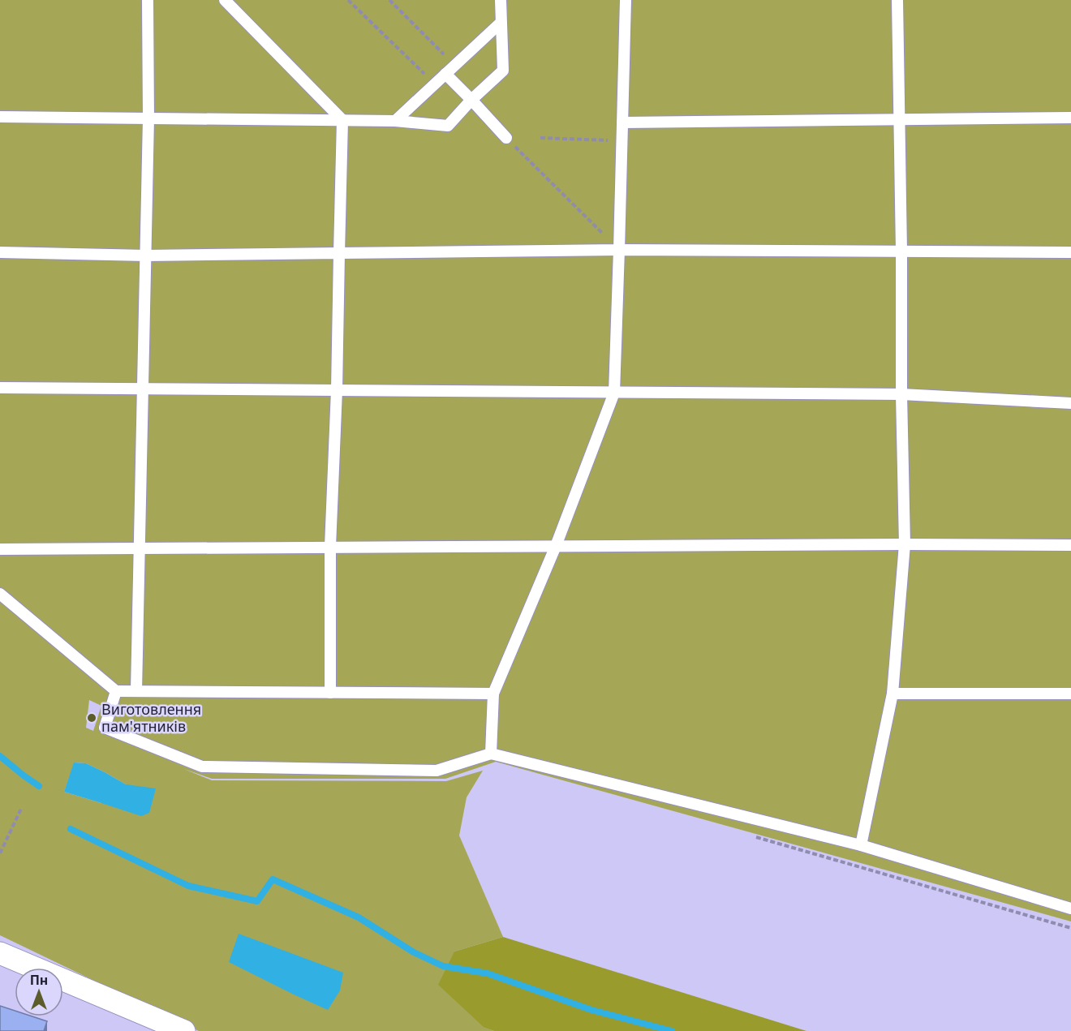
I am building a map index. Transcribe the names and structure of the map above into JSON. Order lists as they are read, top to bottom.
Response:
{
  "places": ["Виготовлення пам'ятників"],
  "north": "top"
}
